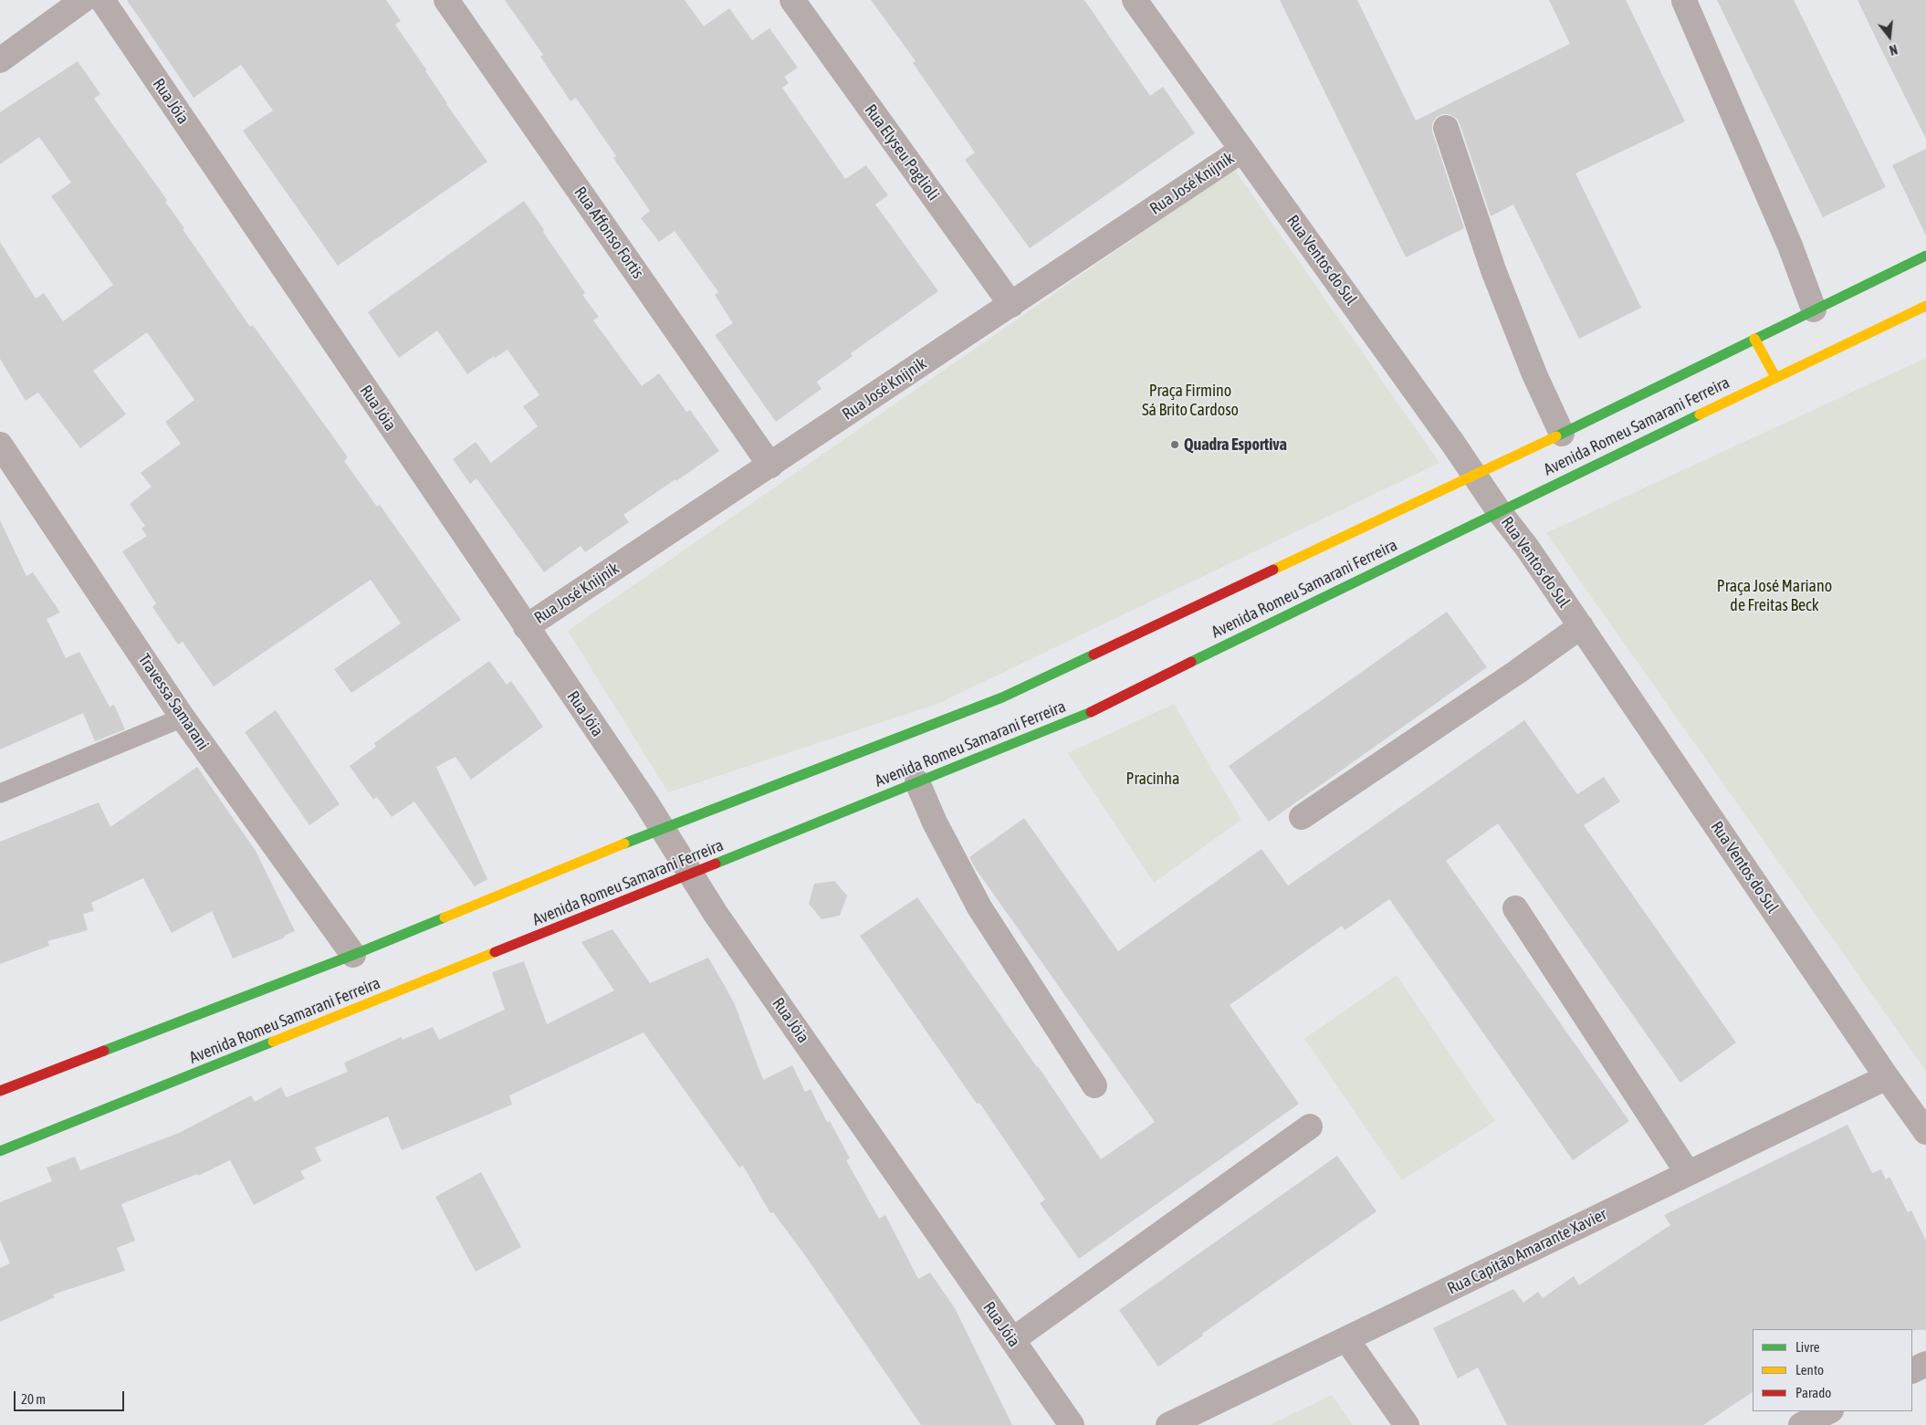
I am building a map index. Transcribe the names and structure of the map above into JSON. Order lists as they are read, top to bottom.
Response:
{
  "streets": {
    "street": [
      "Rua Jóia",
      "Rua Elyseu Paglioli",
      "Rua José Knijnik",
      "Rua Affonso Fortis",
      "Rua Ventos do Sul",
      "Avenida Romeu Samarani Ferreira",
      "Travessa Samarani",
      "Rua Capitão Amarante Xavier"
    ]
  },
  "crossings": [
    ["Rua Jóia", "Rua José Knijnik"],
    ["Rua Jóia", "Avenida Romeu Samarani Ferreira"],
    ["Rua Elyseu Paglioli", "Rua José Knijnik"],
    ["Rua José Knijnik", "Rua Affonso Fortis"],
    ["Rua José Knijnik", "Rua Ventos do Sul"],
    ["Rua Ventos do Sul", "Avenida Romeu Samarani Ferreira"],
    ["Rua Ventos do Sul", "Rua Capitão Amarante Xavier"],
    ["Avenida Romeu Samarani Ferreira", "Travessa Samarani"]
  ],
  "parks": ["Praça Firmino Sá Brito Cardoso", "Praça José Mariano de Freitas Beck", "Pracinha"],
  "places": ["Quadra Esportiva"],
  "legend": ["Livre", "Lento", "Parado"],
  "scale_bar": "20 m",
  "north": "bottom"
}
